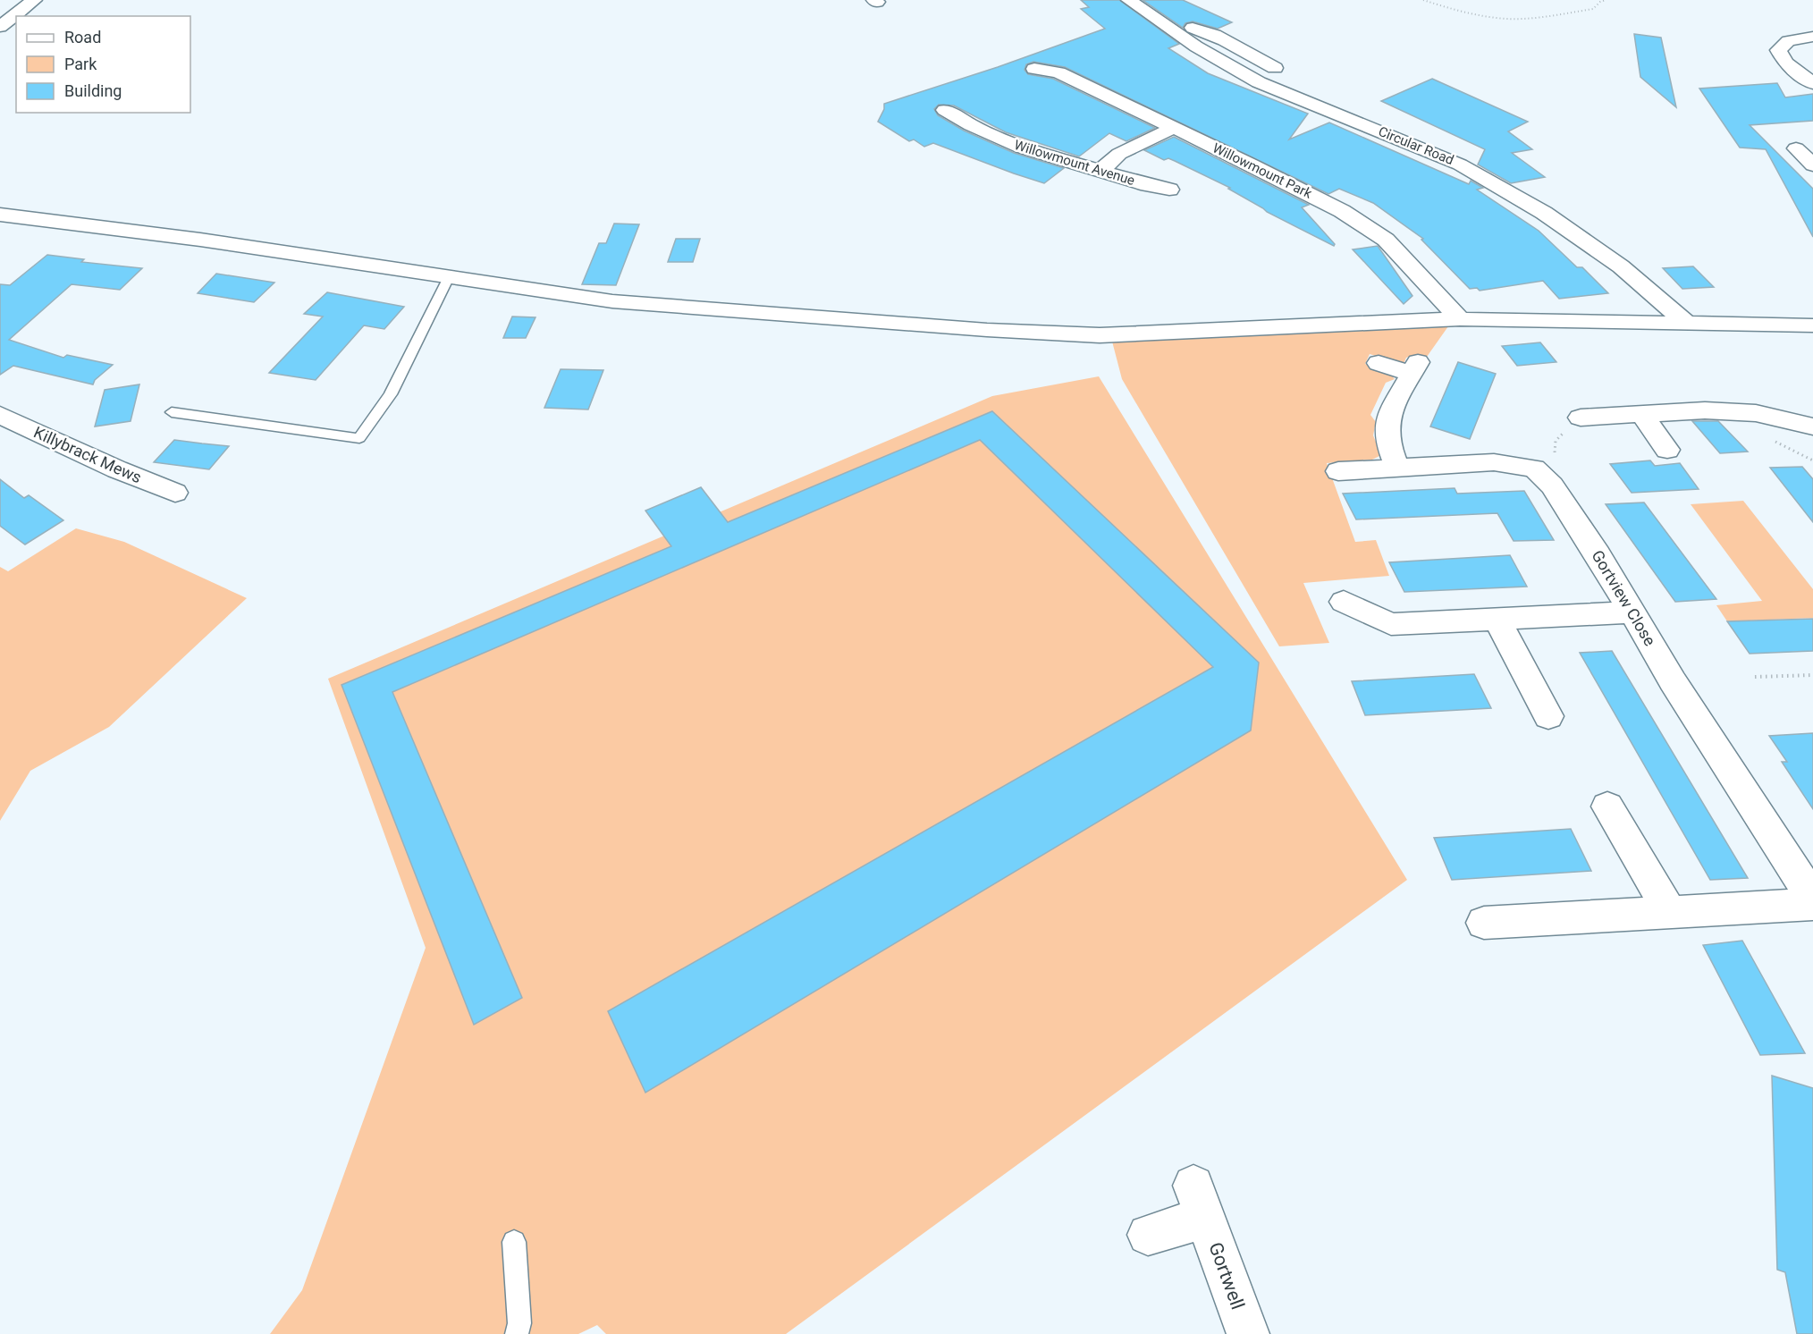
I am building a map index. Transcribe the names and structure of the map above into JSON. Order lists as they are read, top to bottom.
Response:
{
  "streets": {
    "street": [
      "Circular Road",
      "Willowmount Avenue",
      "Willowmount Park",
      "Killybrack Mews",
      "Gortview Close",
      "Gortwell"
    ]
  },
  "legend": ["Road", "Park", "Building"]
}
